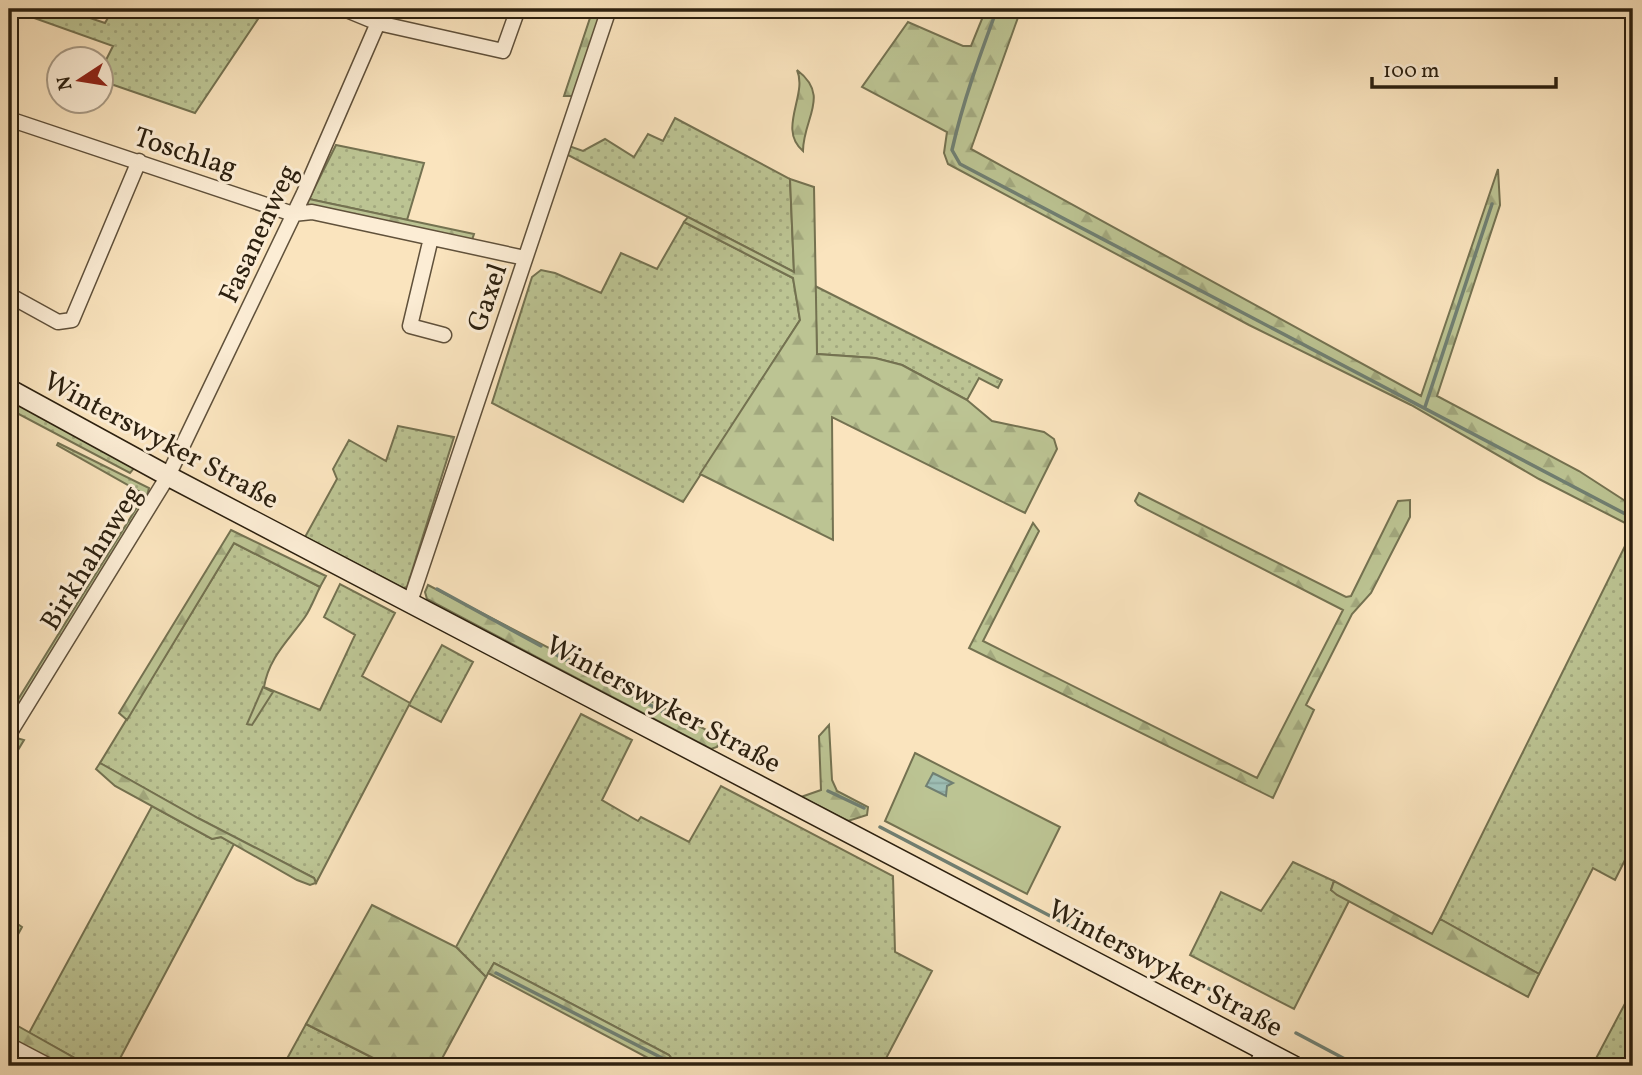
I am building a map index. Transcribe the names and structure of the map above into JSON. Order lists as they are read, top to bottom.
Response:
{
  "streets": {
    "street": [
      "Toschlag",
      "Fasanenweg",
      "Gaxel",
      "Winterswyker Straße",
      "Birkhahnweg"
    ]
  },
  "crossings": [
    ["Toschlag", "Fasanenweg"],
    ["Toschlag", "Gaxel"],
    ["Fasanenweg", "Winterswyker Straße"],
    ["Fasanenweg", "Birkhahnweg"],
    ["Gaxel", "Winterswyker Straße"],
    ["Winterswyker Straße", "Birkhahnweg"]
  ],
  "scale_bar": "100 m",
  "north": "left"
}
